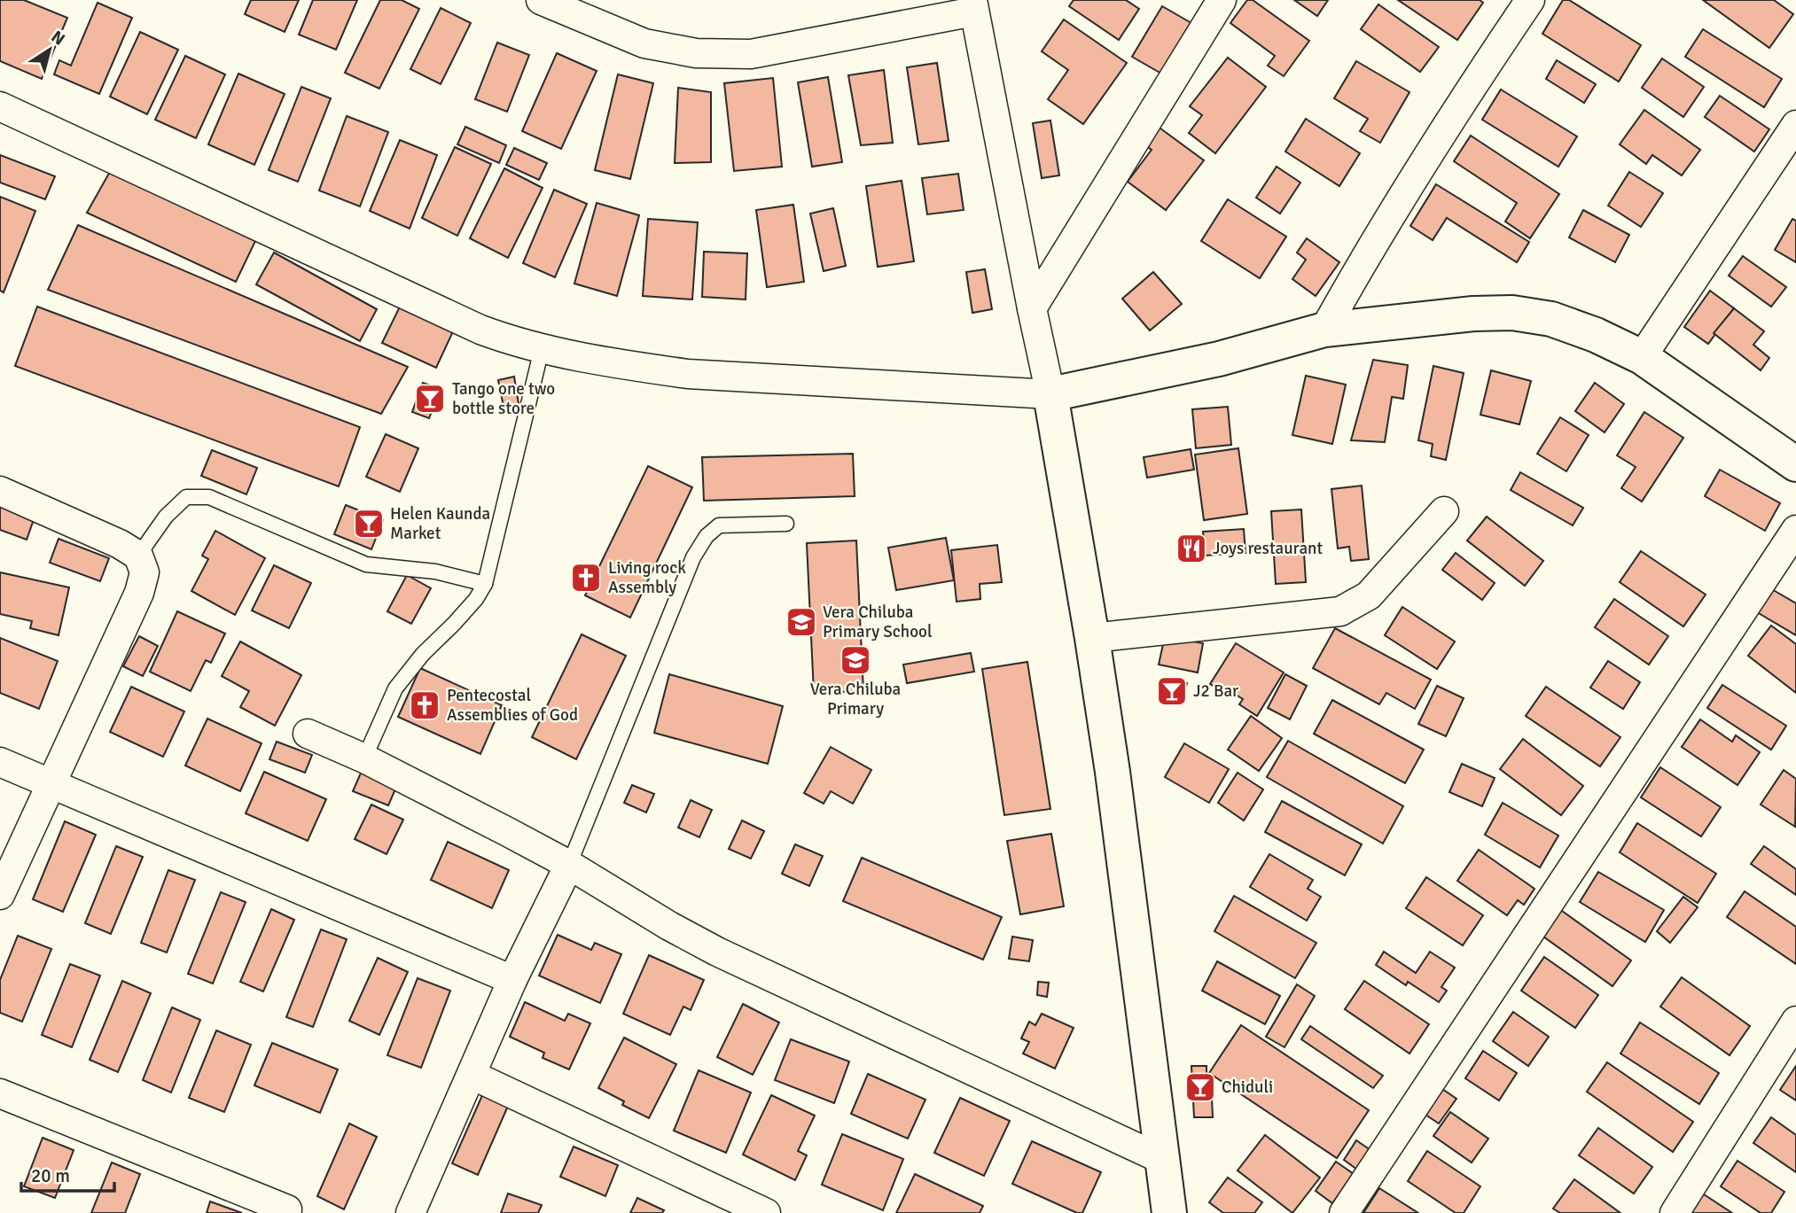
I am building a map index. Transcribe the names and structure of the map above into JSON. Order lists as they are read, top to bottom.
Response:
{
  "places": {
    "bar": [
      "Tango one two bottle store",
      "Helen Kaunda Market",
      "J2 Bar",
      "Chiduli"
    ],
    "restaurant": ["Joys restaurant"],
    "church": ["Living rock Assembly", "Pentecostal Assemblies of God"],
    "school or university": ["Vera Chiluba Primary School", "Vera Chiluba Primary"]
  },
  "scale_bar": "20 m",
  "north": "top right"
}
